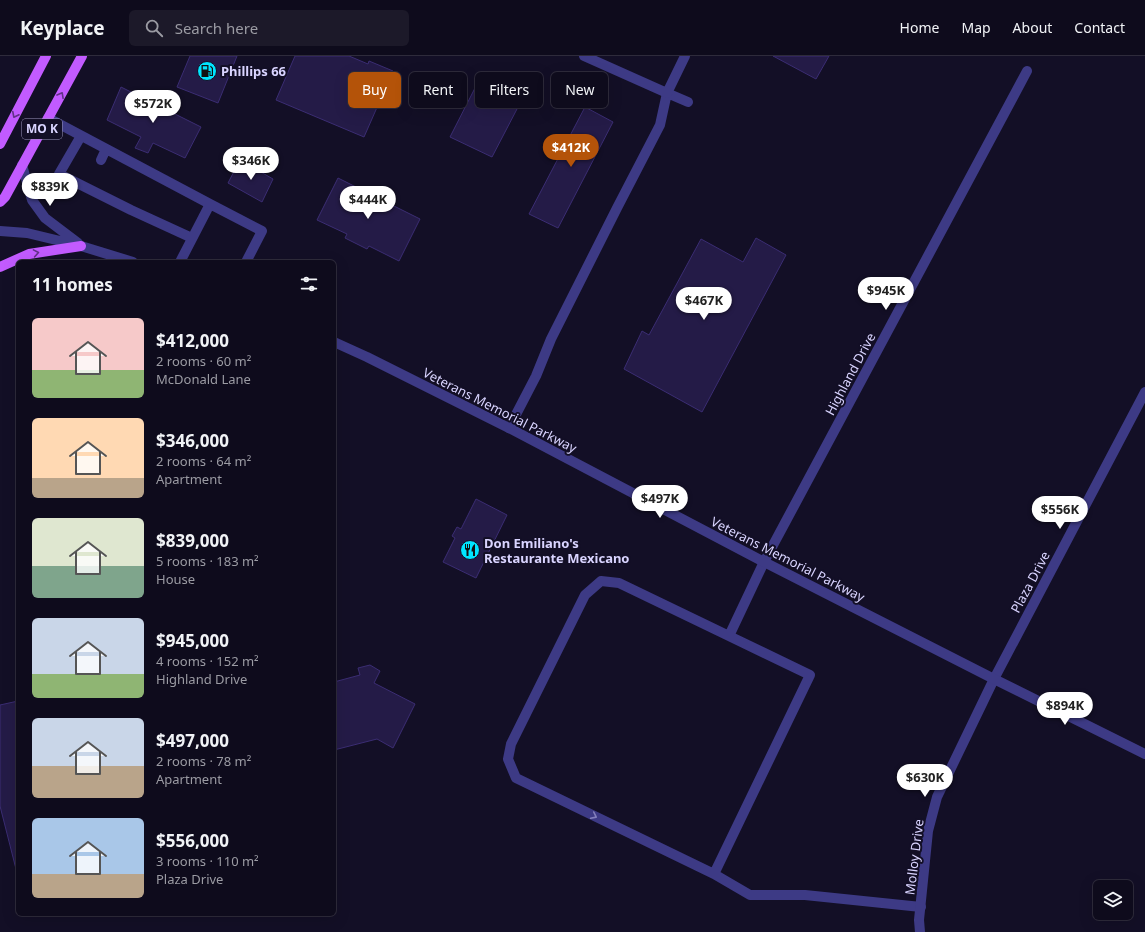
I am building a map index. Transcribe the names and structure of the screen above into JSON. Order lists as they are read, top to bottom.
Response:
{
  "streets": {
    "main road": ["MO K"],
    "street": [
      "Highland Drive",
      "Veterans Memorial Parkway",
      "Plaza Drive",
      "Molloy Drive"
    ]
  },
  "crossings": [
    ["Highland Drive", "Veterans Memorial Parkway"],
    ["Veterans Memorial Parkway", "Plaza Drive"],
    ["Veterans Memorial Parkway", "Molloy Drive"],
    ["Plaza Drive", "Molloy Drive"]
  ],
  "places": {
    "fuel station": ["Phillips 66"],
    "restaurant": ["Don Emiliano's Restaurante Mexicano"]
  },
  "page": {
    "header": "Keyplace",
    "search": "Search here",
    "nav": [
      "Home",
      "Map",
      "About",
      "Contact"
    ],
    "chip": [
      "Buy",
      "Rent",
      "Filters",
      "New"
    ],
    "price": [
      "$572K",
      "$412K",
      "$346K",
      "$839K",
      "$444K",
      "$945K",
      "$467K",
      "$497K",
      "$556K",
      "$894K",
      "$630K"
    ],
    "heading": "11 homes",
    "list": [
      {
        "name": "$412,000",
        "note": "2 rooms · 60 m² · McDonald Lane"
      },
      {
        "name": "$346,000",
        "note": "2 rooms · 64 m² · Apartment"
      },
      {
        "name": "$839,000",
        "note": "5 rooms · 183 m² · House"
      },
      {
        "name": "$945,000",
        "note": "4 rooms · 152 m² · Highland Drive"
      },
      {
        "name": "$497,000",
        "note": "2 rooms · 78 m² · Apartment"
      },
      {
        "name": "$556,000",
        "note": "3 rooms · 110 m² · Plaza Drive"
      }
    ]
  }
}
